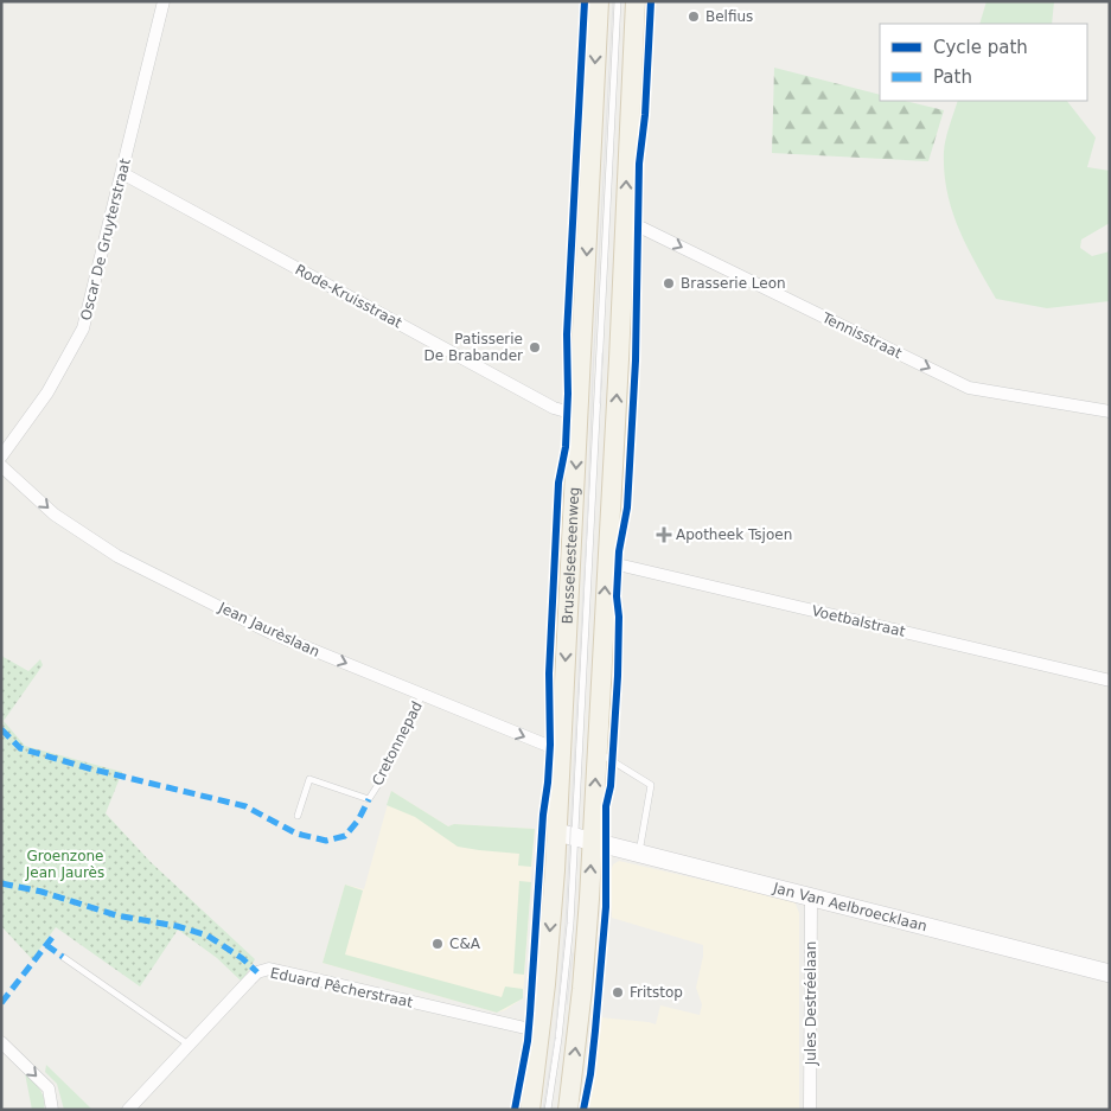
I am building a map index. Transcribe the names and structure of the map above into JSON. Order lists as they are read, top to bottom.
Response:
{
  "streets": {
    "main road": ["Brusselsesteenweg"],
    "street": [
      "Oscar De Gruyterstraat",
      "Rode-Kruisstraat",
      "Tennisstraat",
      "Voetbalstraat",
      "Jean Jaurèslaan",
      "Jan Van Aelbroecklaan",
      "Eduard Pêcherstraat",
      "Jules Destréelaan"
    ],
    "lane": ["Cretonnepad"]
  },
  "crossings": [
    ["Oscar De Gruyterstraat", "Rode-Kruisstraat"],
    ["Rode-Kruisstraat", "Brusselsesteenweg"],
    ["Tennisstraat", "Brusselsesteenweg"],
    ["Brusselsesteenweg", "Voetbalstraat"],
    ["Brusselsesteenweg", "Jean Jaurèslaan"],
    ["Brusselsesteenweg", "Jan Van Aelbroecklaan"],
    ["Brusselsesteenweg", "Eduard Pêcherstraat"],
    ["Jean Jaurèslaan", "Cretonnepad"],
    ["Jan Van Aelbroecklaan", "Jules Destréelaan"]
  ],
  "one_way": ["Tennisstraat", "Jean Jaurèslaan"],
  "parks": ["Groenzone Jean Jaurès"],
  "places": {
    "other": [
      "Belfius",
      "Brasserie Leon",
      "Patisserie De Brabander",
      "C&A",
      "Fritstop"
    ],
    "health": ["Apotheek Tsjoen"]
  },
  "legend": ["Cycle path", "Path"]
}
